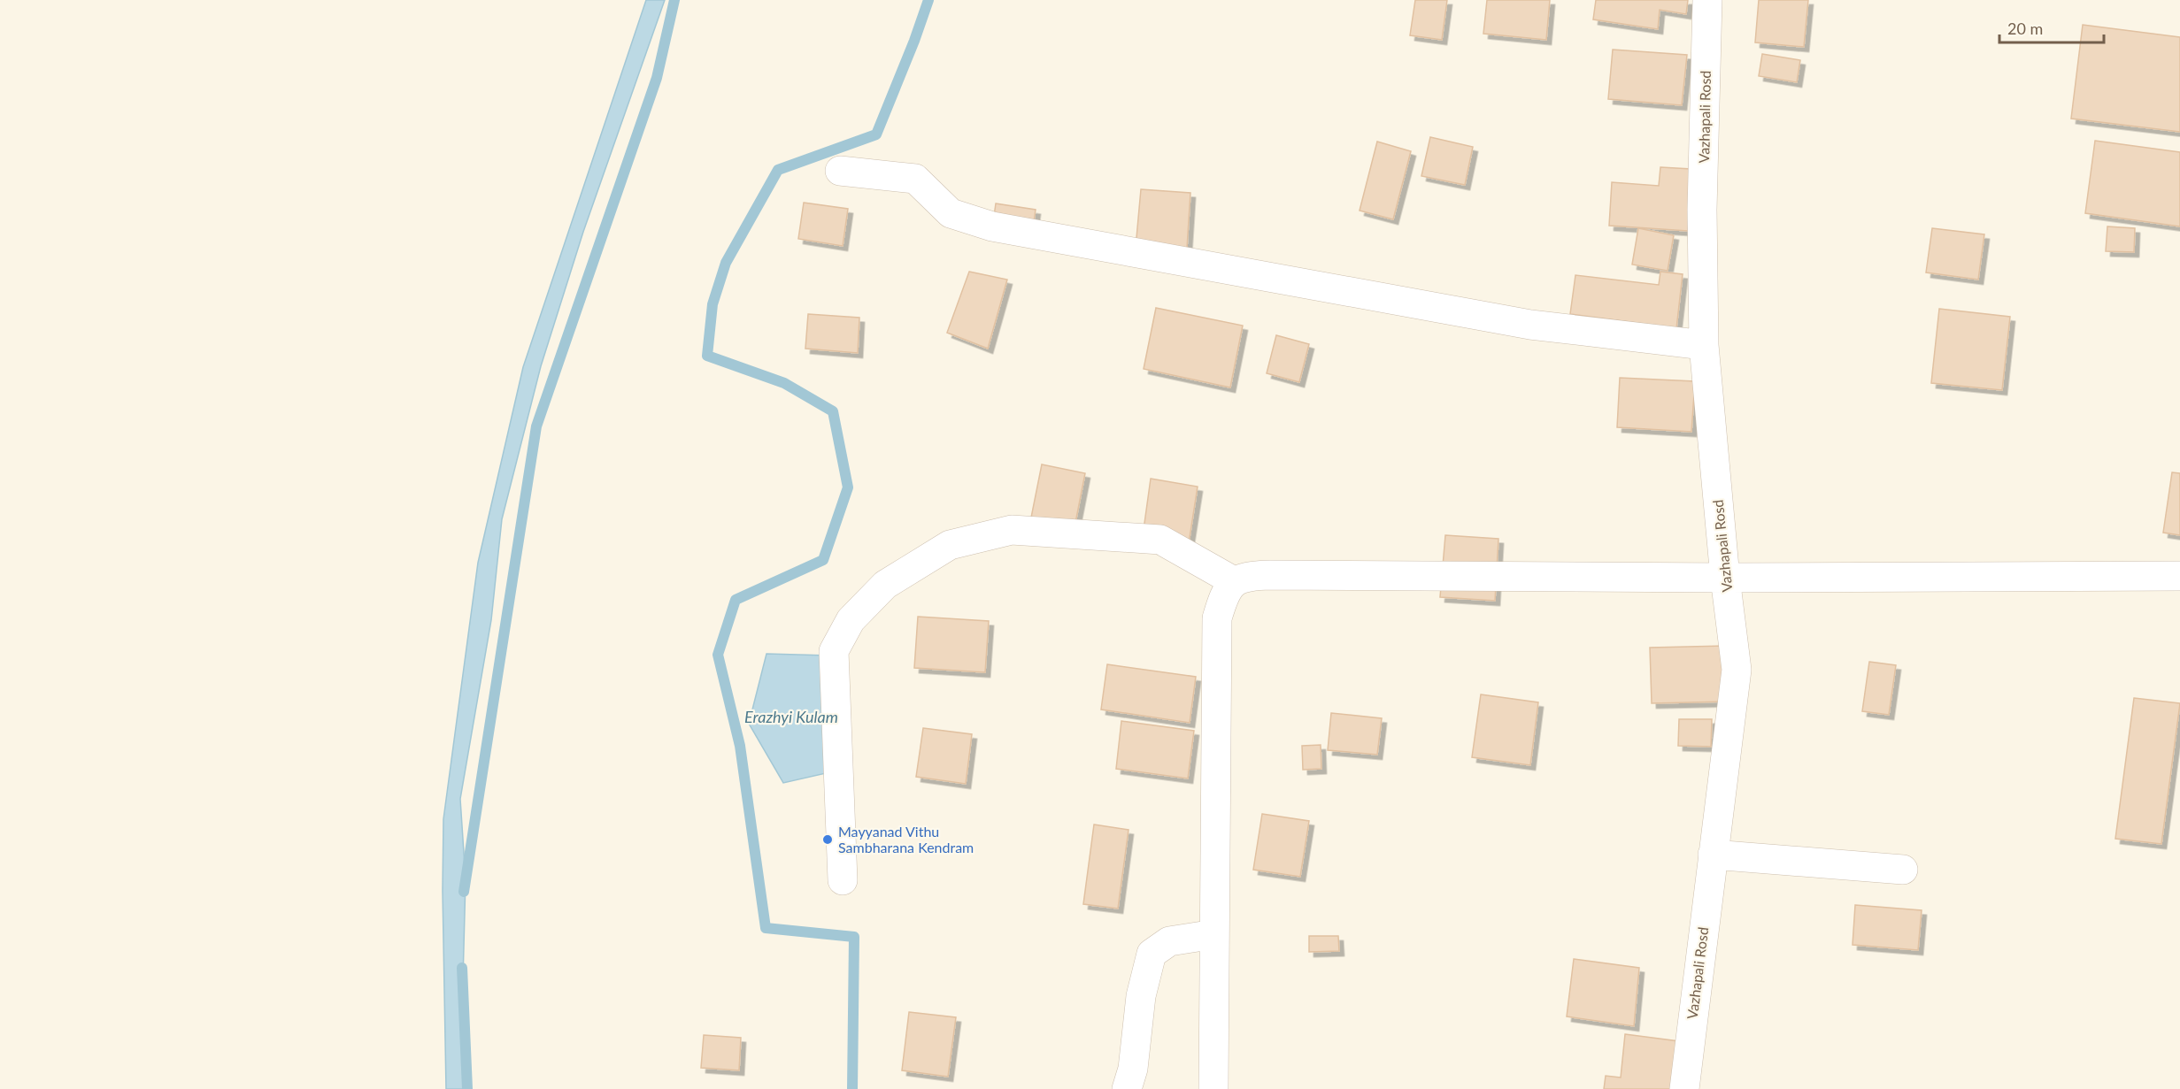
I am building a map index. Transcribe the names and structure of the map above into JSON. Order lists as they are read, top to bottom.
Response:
{
  "streets": {
    "street": ["Vazhapali Rosd"]
  },
  "water": ["Erazhyi Kulam"],
  "places": ["Mayyanad Vithu Sambharana Kendram"],
  "scale_bar": "20 m"
}
